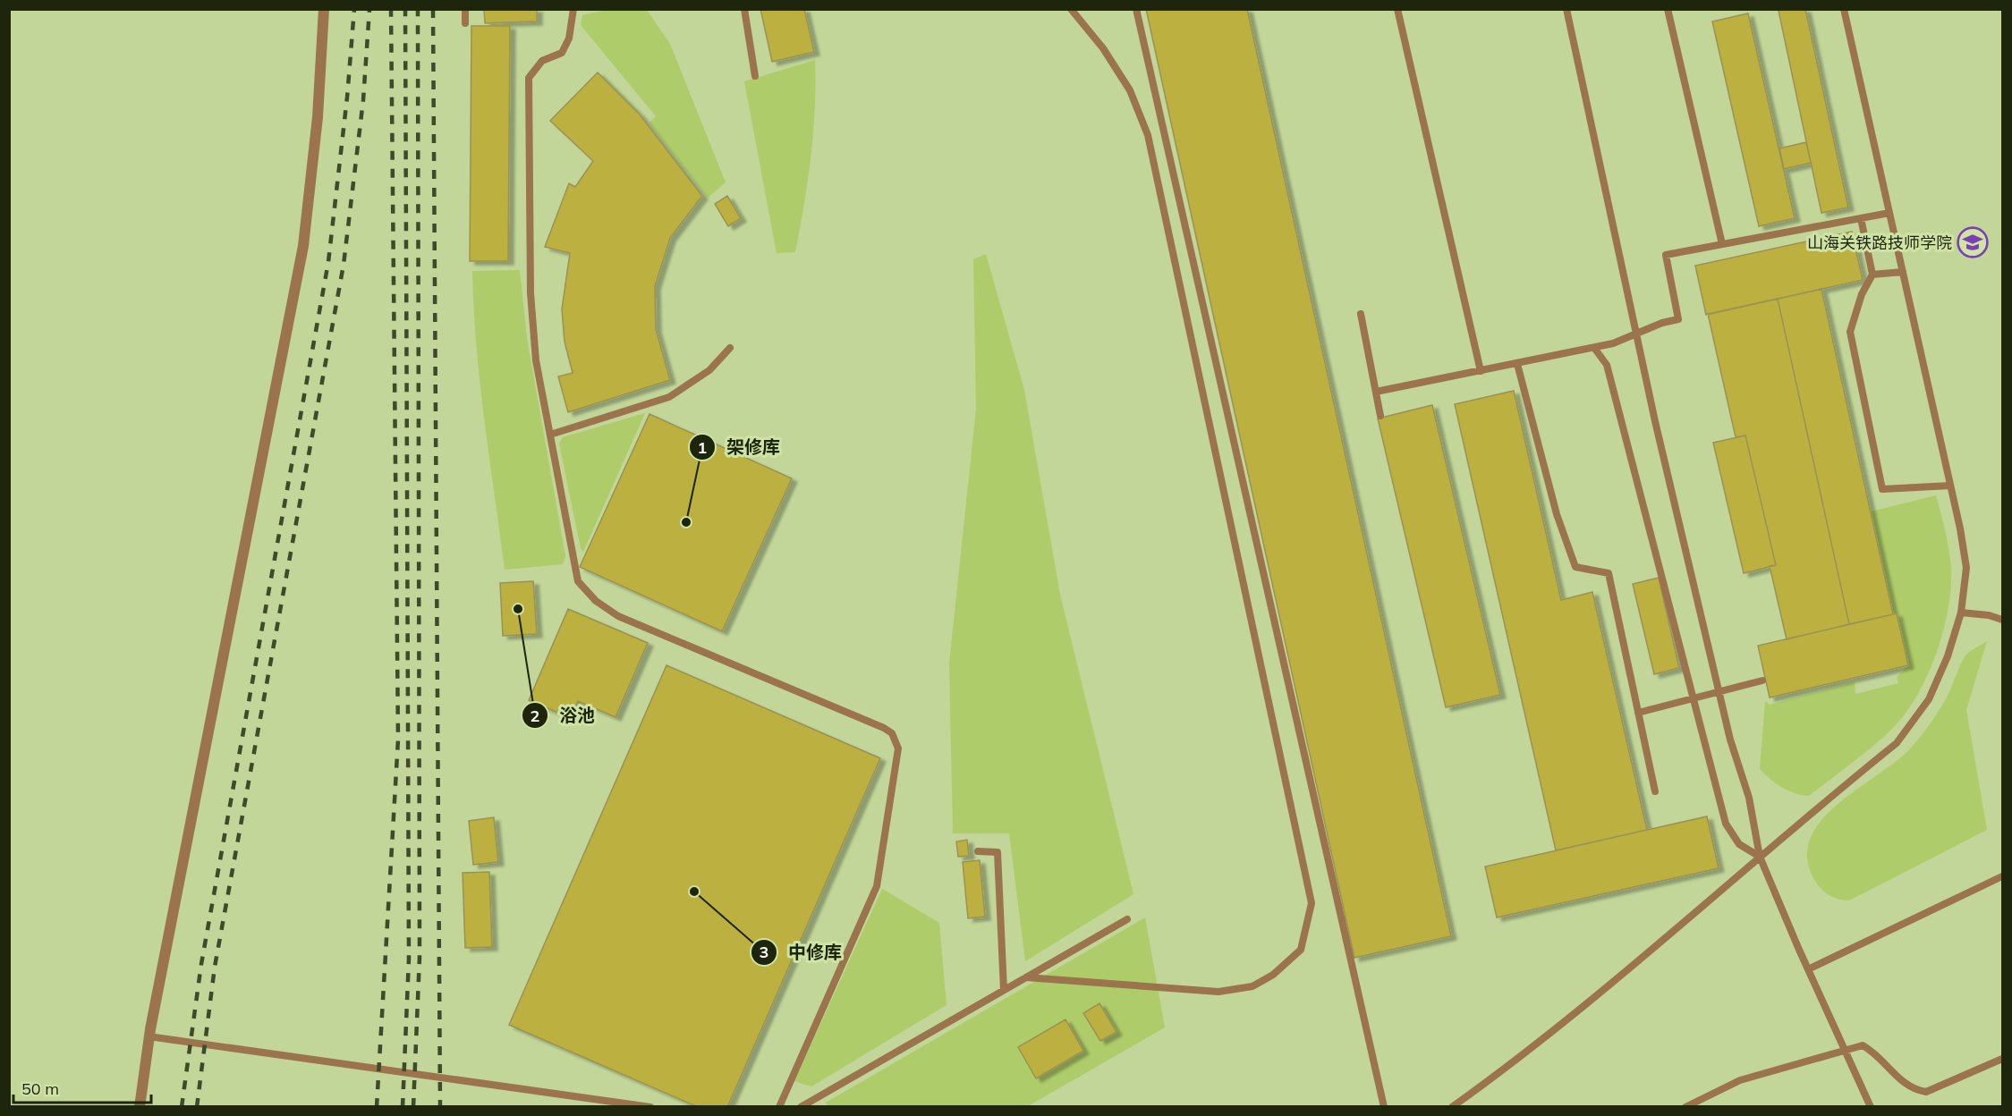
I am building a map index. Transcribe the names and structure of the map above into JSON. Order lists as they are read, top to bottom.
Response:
{
  "places": {
    "school or university": ["山海关铁路技师学院"],
    "other": ["架修库", "浴池", "中修库"]
  },
  "scale_bar": "50 m"
}
